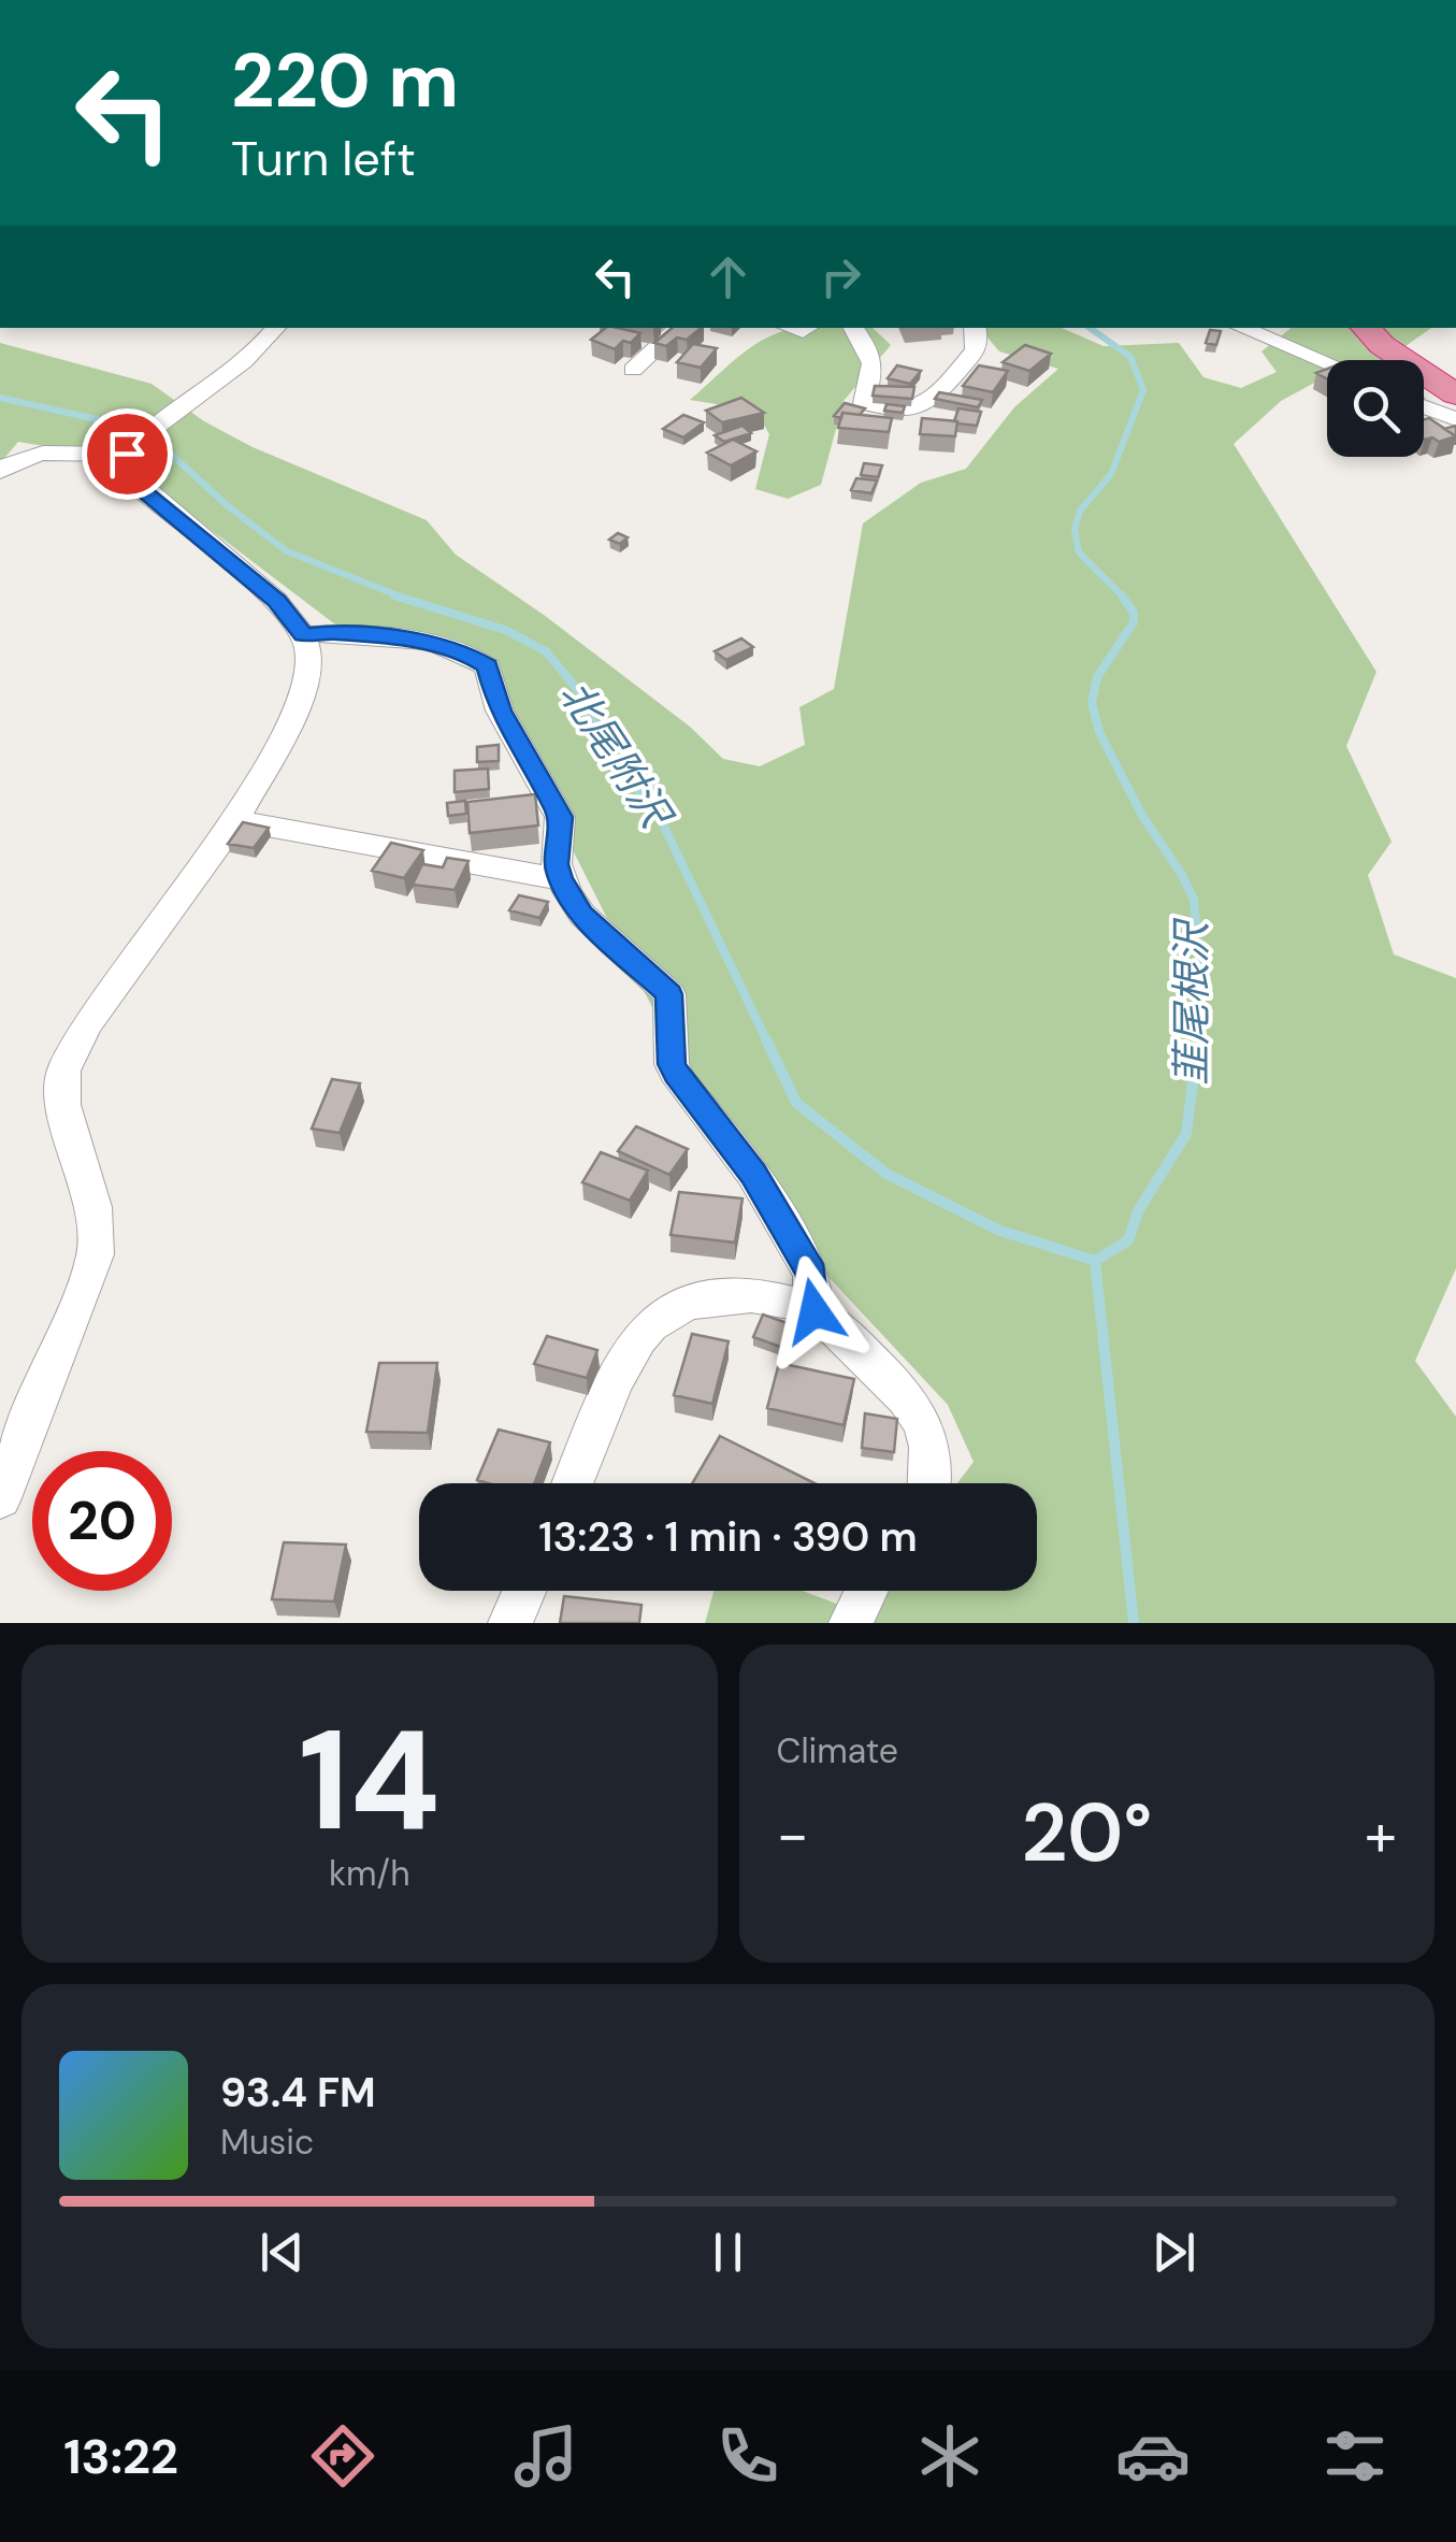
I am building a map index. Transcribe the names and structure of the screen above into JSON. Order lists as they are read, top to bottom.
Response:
{
  "water": ["北尾附沢", "韮尾根沢"],
  "page": {
    "turn": ["220 m", "Turn left"],
    "limit": "20",
    "trip": "13:23 · 1 min · 390 m",
    "tile": [
      ["14", "km/h"],
      "Climate"
    ],
    "heat": ["−", "20°", "+"],
    "song": ["93.4 FM", "Music"],
    "tabs": "13:22"
  }
}
